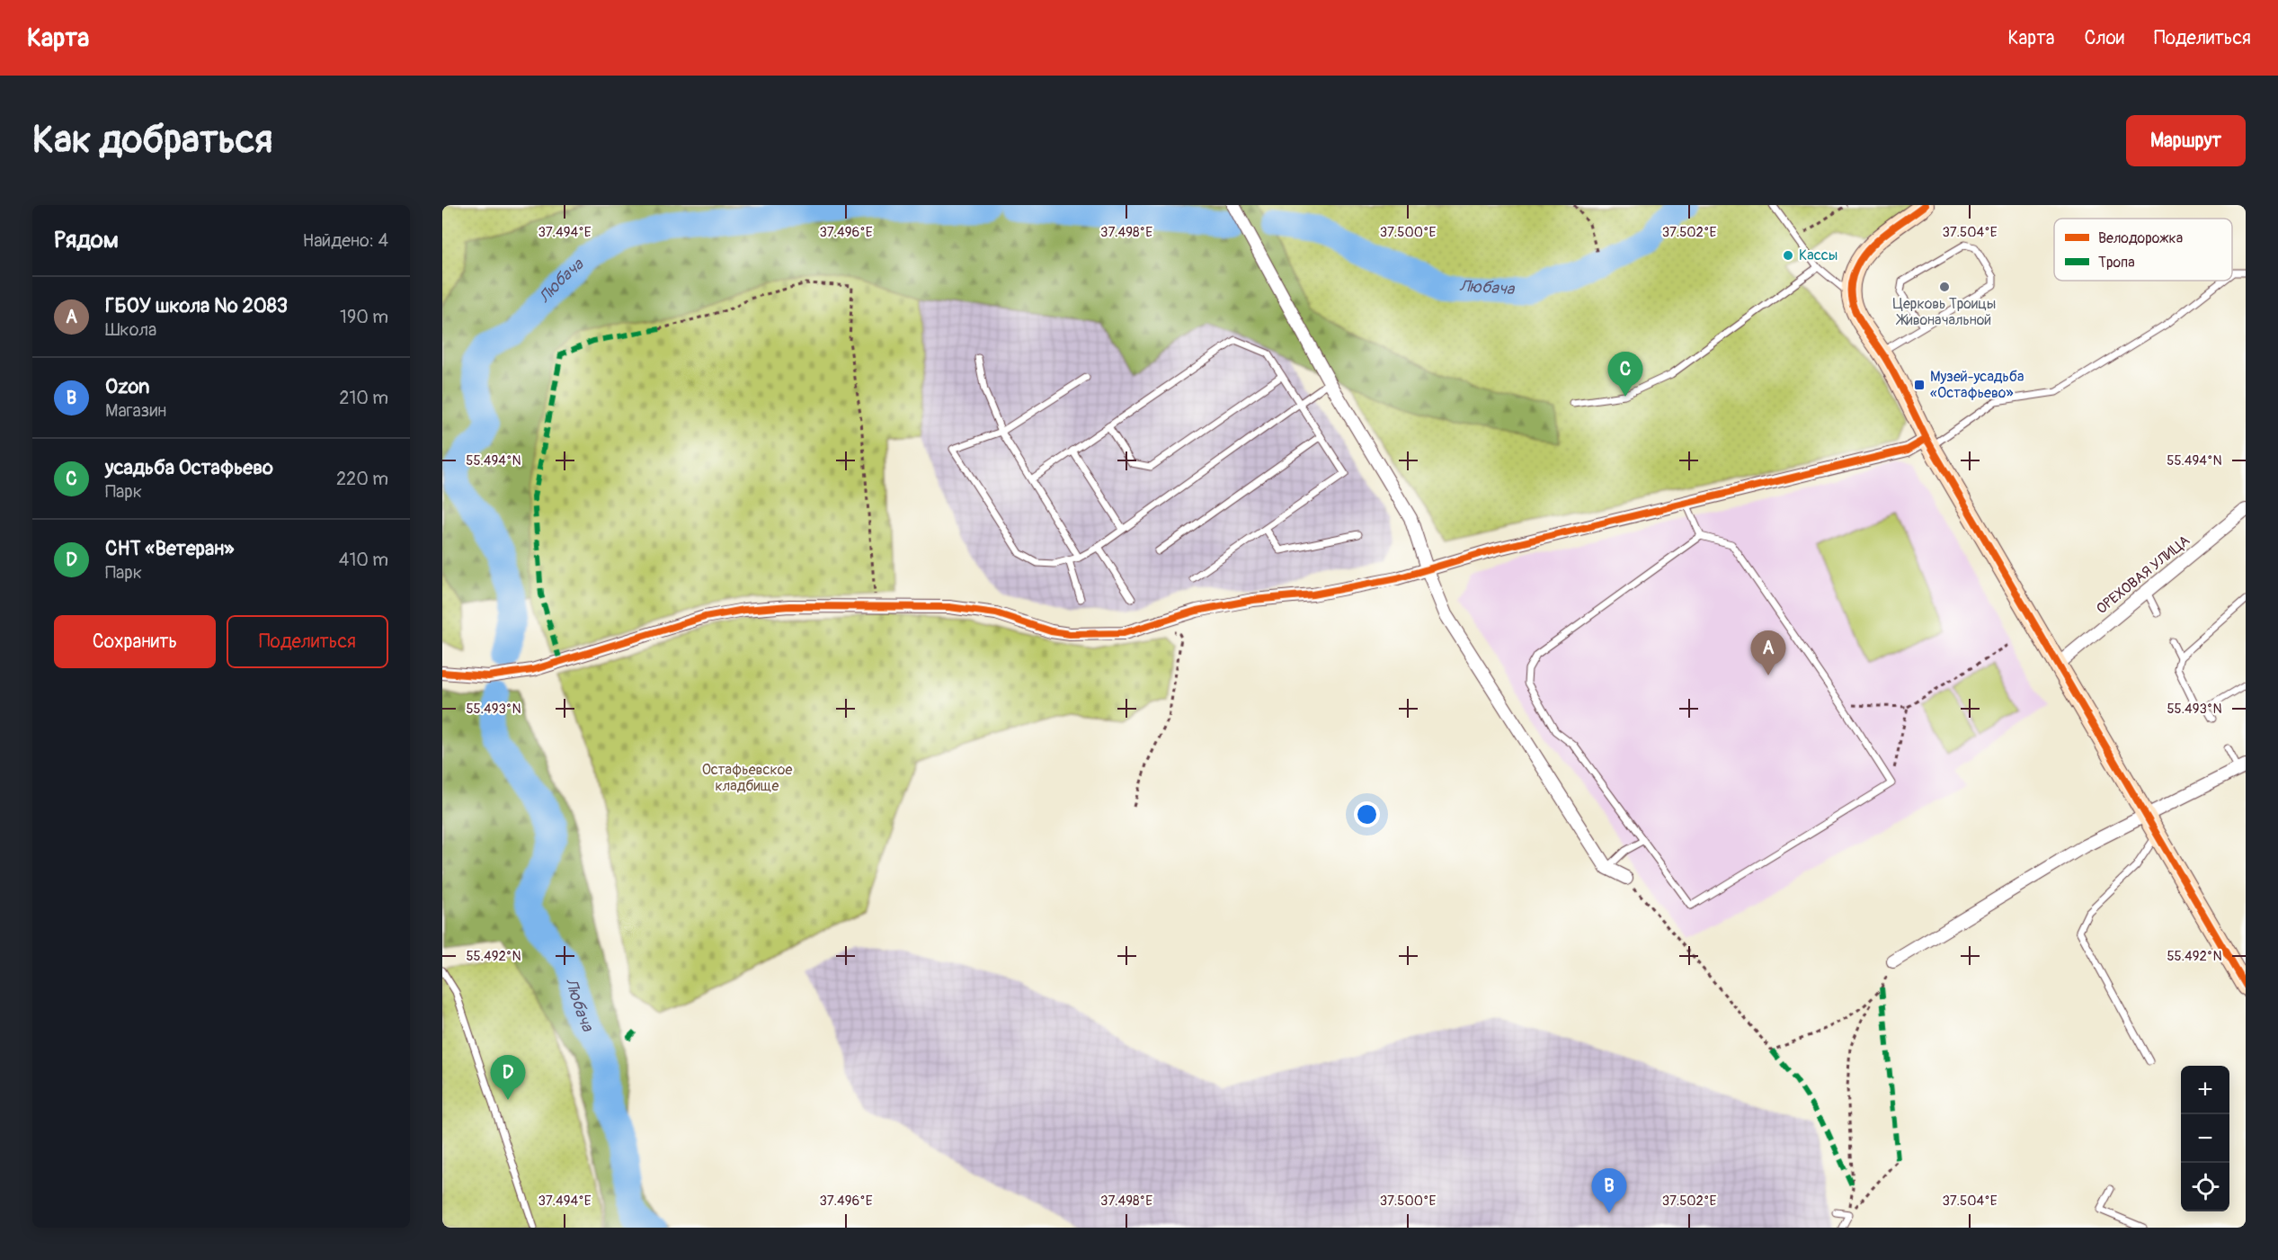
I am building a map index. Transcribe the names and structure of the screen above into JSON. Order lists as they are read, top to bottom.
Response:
{
  "streets": {
    "street": ["ОРЕХОВАЯ УЛИЦА"]
  },
  "water": ["Любача"],
  "parks": ["Остафьевское кладбище"],
  "places": {
    "other": ["Кассы", "Церковь Троицы Живоначальной"],
    "transit": ["Музей-усадьба «Остафьево»"]
  },
  "legend": ["Велодорожка", "Тропа"],
  "page": {
    "header": "Карта",
    "nav": ["Карта", "Слои", "Поделиться"],
    "buttons": [
      "Маршрут",
      ["Сохранить", "Поделиться"]
    ],
    "title": "Как добраться",
    "heading": ["Рядом", "Найдено: 4"],
    "list": [
      {
        "mark": "A",
        "name": "ГБОУ школа № 2083",
        "note": "Школа",
        "value": "190 m"
      },
      {
        "mark": "B",
        "name": "Ozon",
        "note": "Магазин",
        "value": "210 m"
      },
      {
        "mark": "C",
        "name": "усадьба Остафьево",
        "note": "Парк",
        "value": "220 m"
      },
      {
        "mark": "D",
        "name": "СНТ «Ветеран»",
        "note": "Парк",
        "value": "410 m"
      }
    ],
    "pins": [
      "C",
      "A",
      "D",
      "B"
    ],
    "map_buttons": ["+", "−"]
  },
  "coordinates": [
    "37.494°E",
    "37.496°E",
    "37.498°E",
    "37.500°E",
    "37.502°E",
    "37.504°E",
    "55.494°N",
    "55.493°N",
    "55.492°N"
  ]
}
